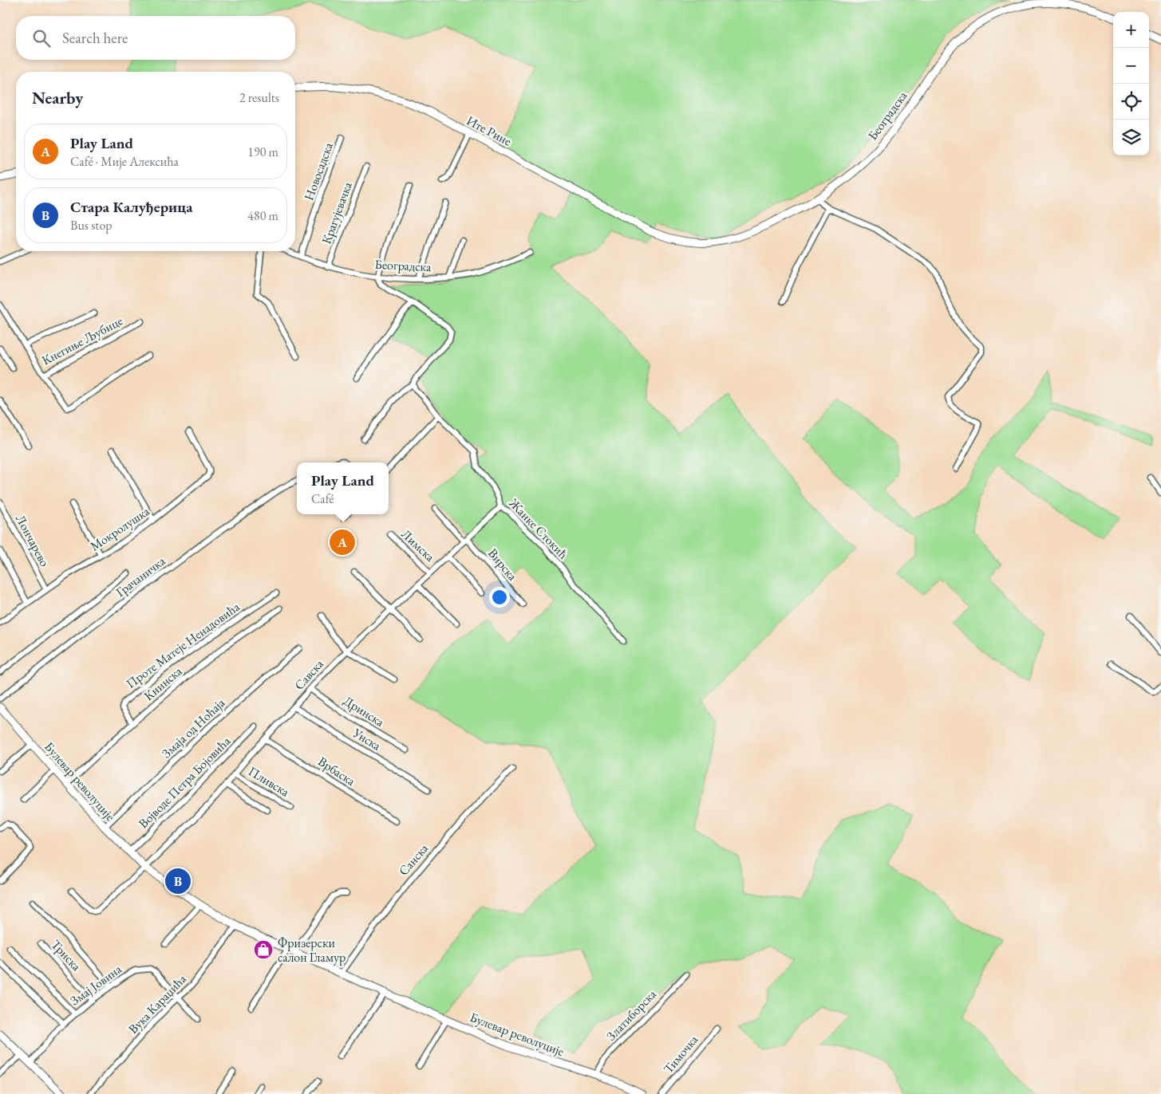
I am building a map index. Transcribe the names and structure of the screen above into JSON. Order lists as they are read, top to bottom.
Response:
{
  "streets": {
    "street": [
      "Београдска",
      "Ите Рине",
      "Новосадска",
      "Крагујевачка",
      "Кнегиње Љубице",
      "Мокролушка",
      "Жанке Стокић",
      "Лончарево",
      "Лимска",
      "Вирска",
      "Грачаничка",
      "Проте Матеје Ненадовића",
      "Савска",
      "Книнска",
      "Дринска",
      "Змаја од Ноћаја",
      "Унска",
      "Врбаска",
      "Булевар револуције",
      "Пливска",
      "Војводе Петра Бојовића",
      "Санска",
      "Трнска",
      "Змај Јовина",
      "Вука Караџића",
      "Златиборска",
      "Тимочка"
    ]
  },
  "crossings": [
    ["Београдска", "Ите Рине"],
    ["Београдска", "Новосадска"],
    ["Београдска", "Крагујевачка"],
    ["Мокролушка", "Лончарево"],
    ["Жанке Стокић", "Савска"],
    ["Лимска", "Савска"],
    ["Вирска", "Савска"],
    ["Проте Матеје Ненадовића", "Книнска"],
    ["Савска", "Дринска"],
    ["Савска", "Унска"],
    ["Савска", "Врбаска"],
    ["Савска", "Булевар револуције"],
    ["Савска", "Пливска"],
    ["Книнска", "Булевар револуције"],
    ["Змаја од Ноћаја", "Булевар револуције"],
    ["Булевар револуције", "Војводе Петра Бојовића"],
    ["Булевар револуције", "Санска"],
    ["Булевар револуције", "Вука Караџића"],
    ["Булевар револуције", "Златиборска"],
    ["Трнска", "Змај Јовина"],
    ["Змај Јовина", "Вука Караџића"]
  ],
  "places": {
    "shop": ["Фризерски салон Гламур"]
  },
  "page": {
    "map_buttons": ["+", "−"],
    "search": "Search here",
    "heading": ["Nearby", "2 results"],
    "list": [
      {
        "mark": "A",
        "name": "Play Land",
        "note": "Café · Мије Алексића",
        "value": "190 m"
      },
      {
        "mark": "B",
        "name": "Стара Калуђерица",
        "note": "Bus stop",
        "value": "480 m"
      }
    ],
    "popup": ["Play Land", "Café"],
    "pins": ["A", "B"]
  }
}
